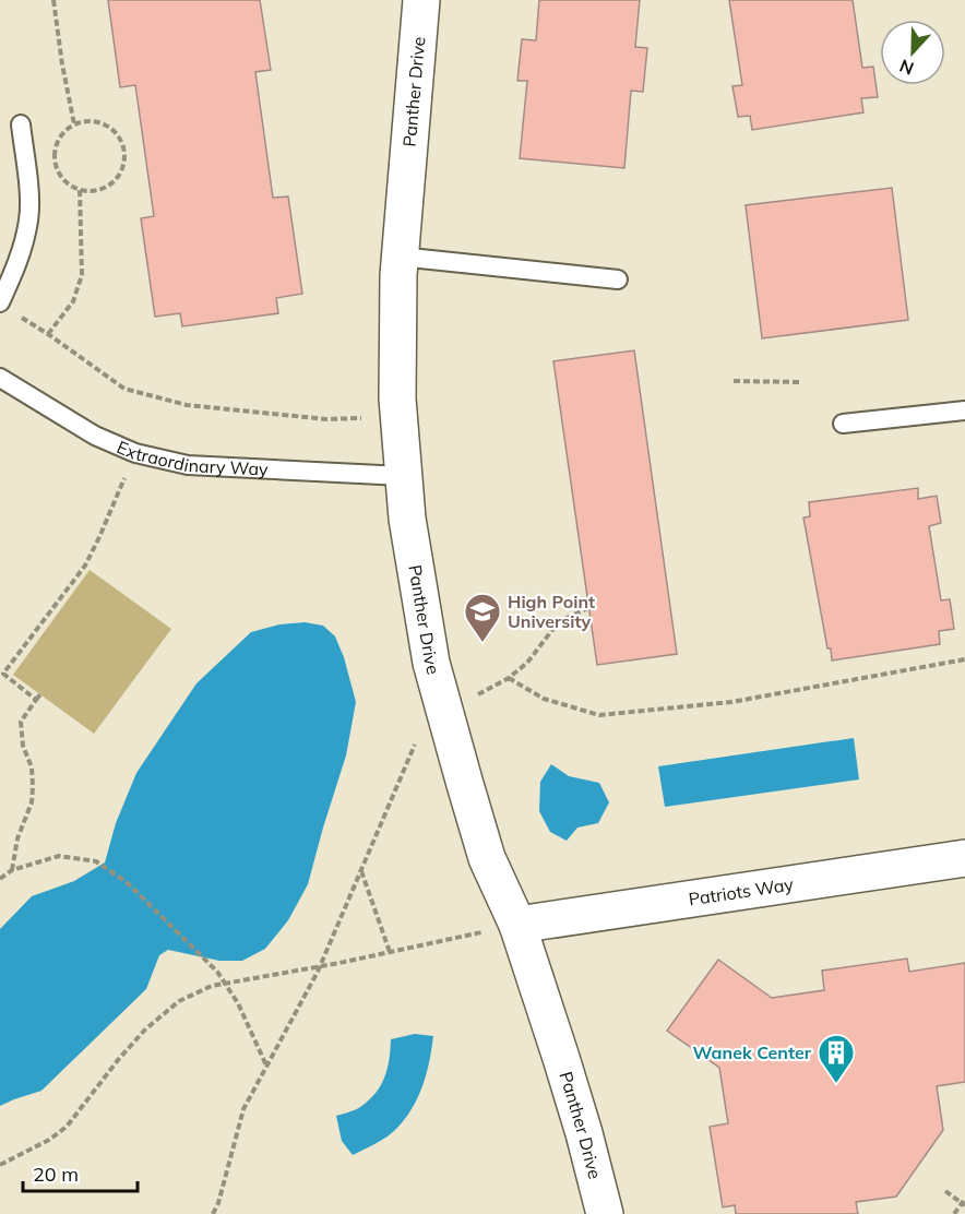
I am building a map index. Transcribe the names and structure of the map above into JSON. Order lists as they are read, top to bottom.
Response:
{
  "streets": {
    "street": ["Panther Drive", "Patriots Way"],
    "lane": ["Extraordinary Way"]
  },
  "crossings": [
    ["Panther Drive", "Extraordinary Way"],
    ["Panther Drive", "Patriots Way"]
  ],
  "places": {
    "school or university": ["High Point University"],
    "building": ["Wanek Center"]
  },
  "scale_bar": "20 m",
  "north": "bottom"
}
